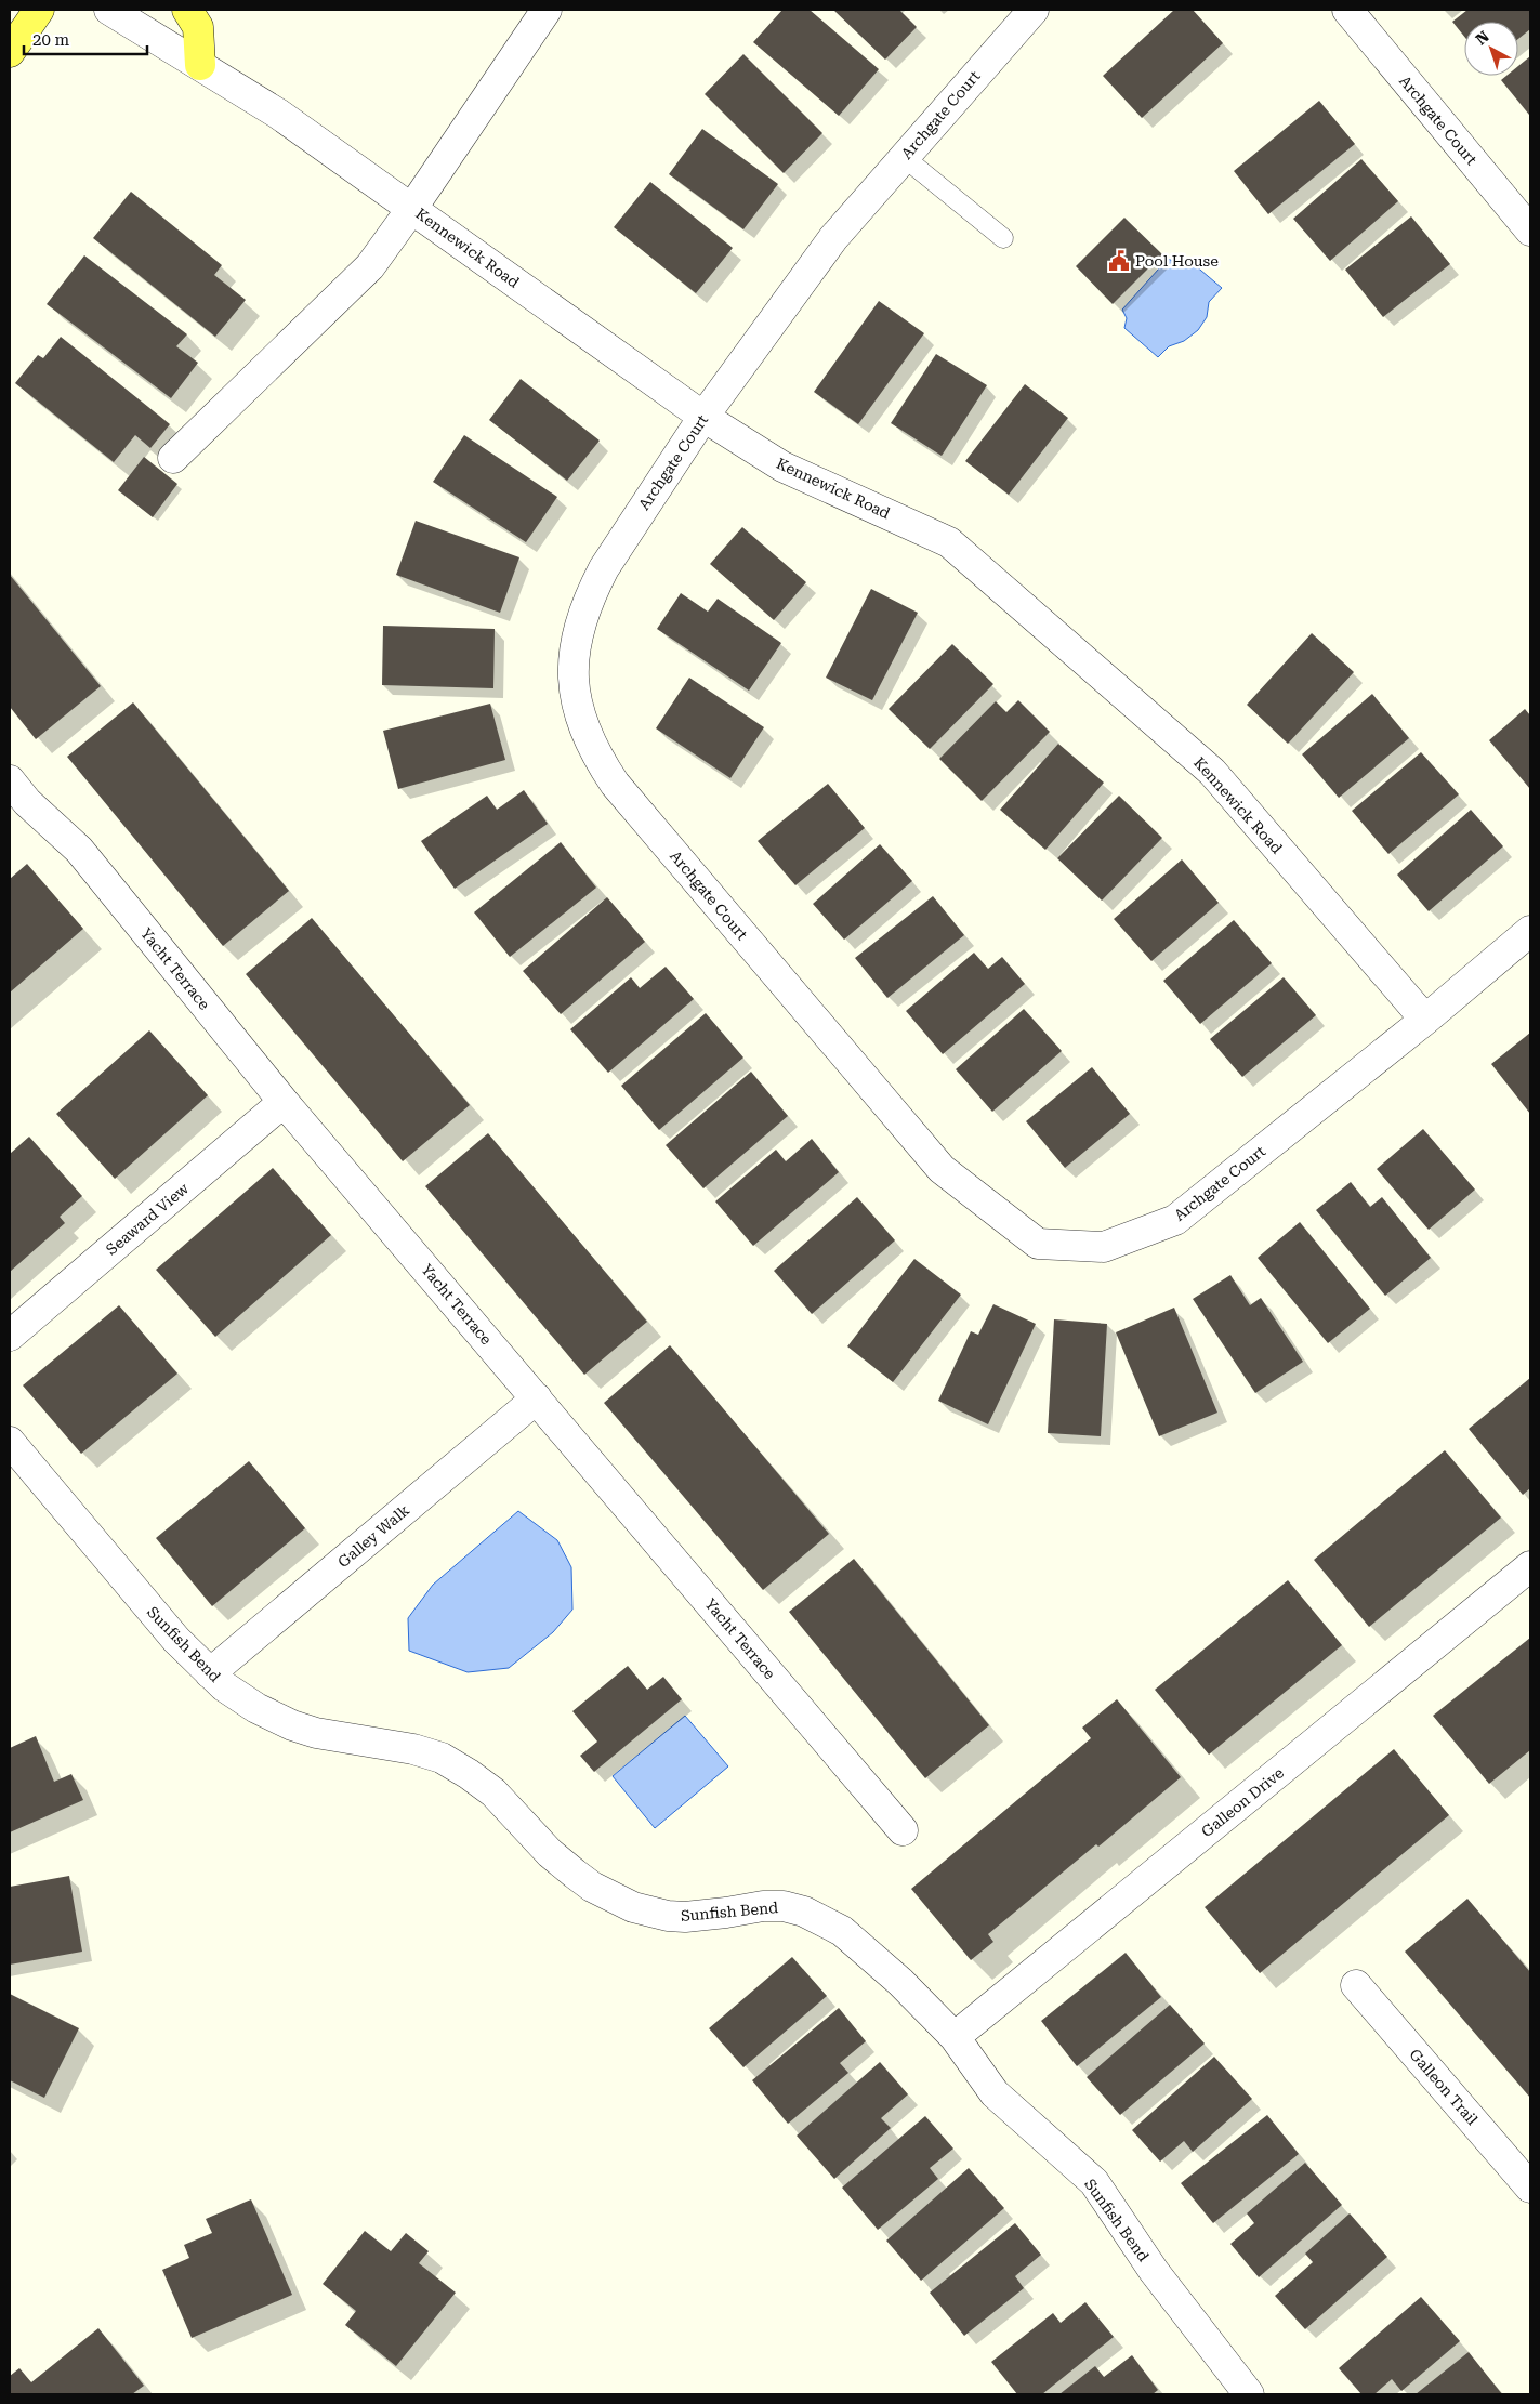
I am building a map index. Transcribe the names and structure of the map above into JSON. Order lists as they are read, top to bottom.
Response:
{
  "streets": {
    "street": [
      "Archgate Court",
      "Kennewick Road",
      "Yacht Terrace",
      "Seaward View",
      "Galley Walk",
      "Sunfish Bend",
      "Galleon Drive",
      "Galleon Trail"
    ]
  },
  "crossings": [
    ["Archgate Court", "Kennewick Road"],
    ["Yacht Terrace", "Seaward View"],
    ["Yacht Terrace", "Galley Walk"],
    ["Galley Walk", "Sunfish Bend"],
    ["Sunfish Bend", "Galleon Drive"]
  ],
  "places": {
    "public building": ["Pool House"]
  },
  "scale_bar": "20 m",
  "north": "top left"
}
